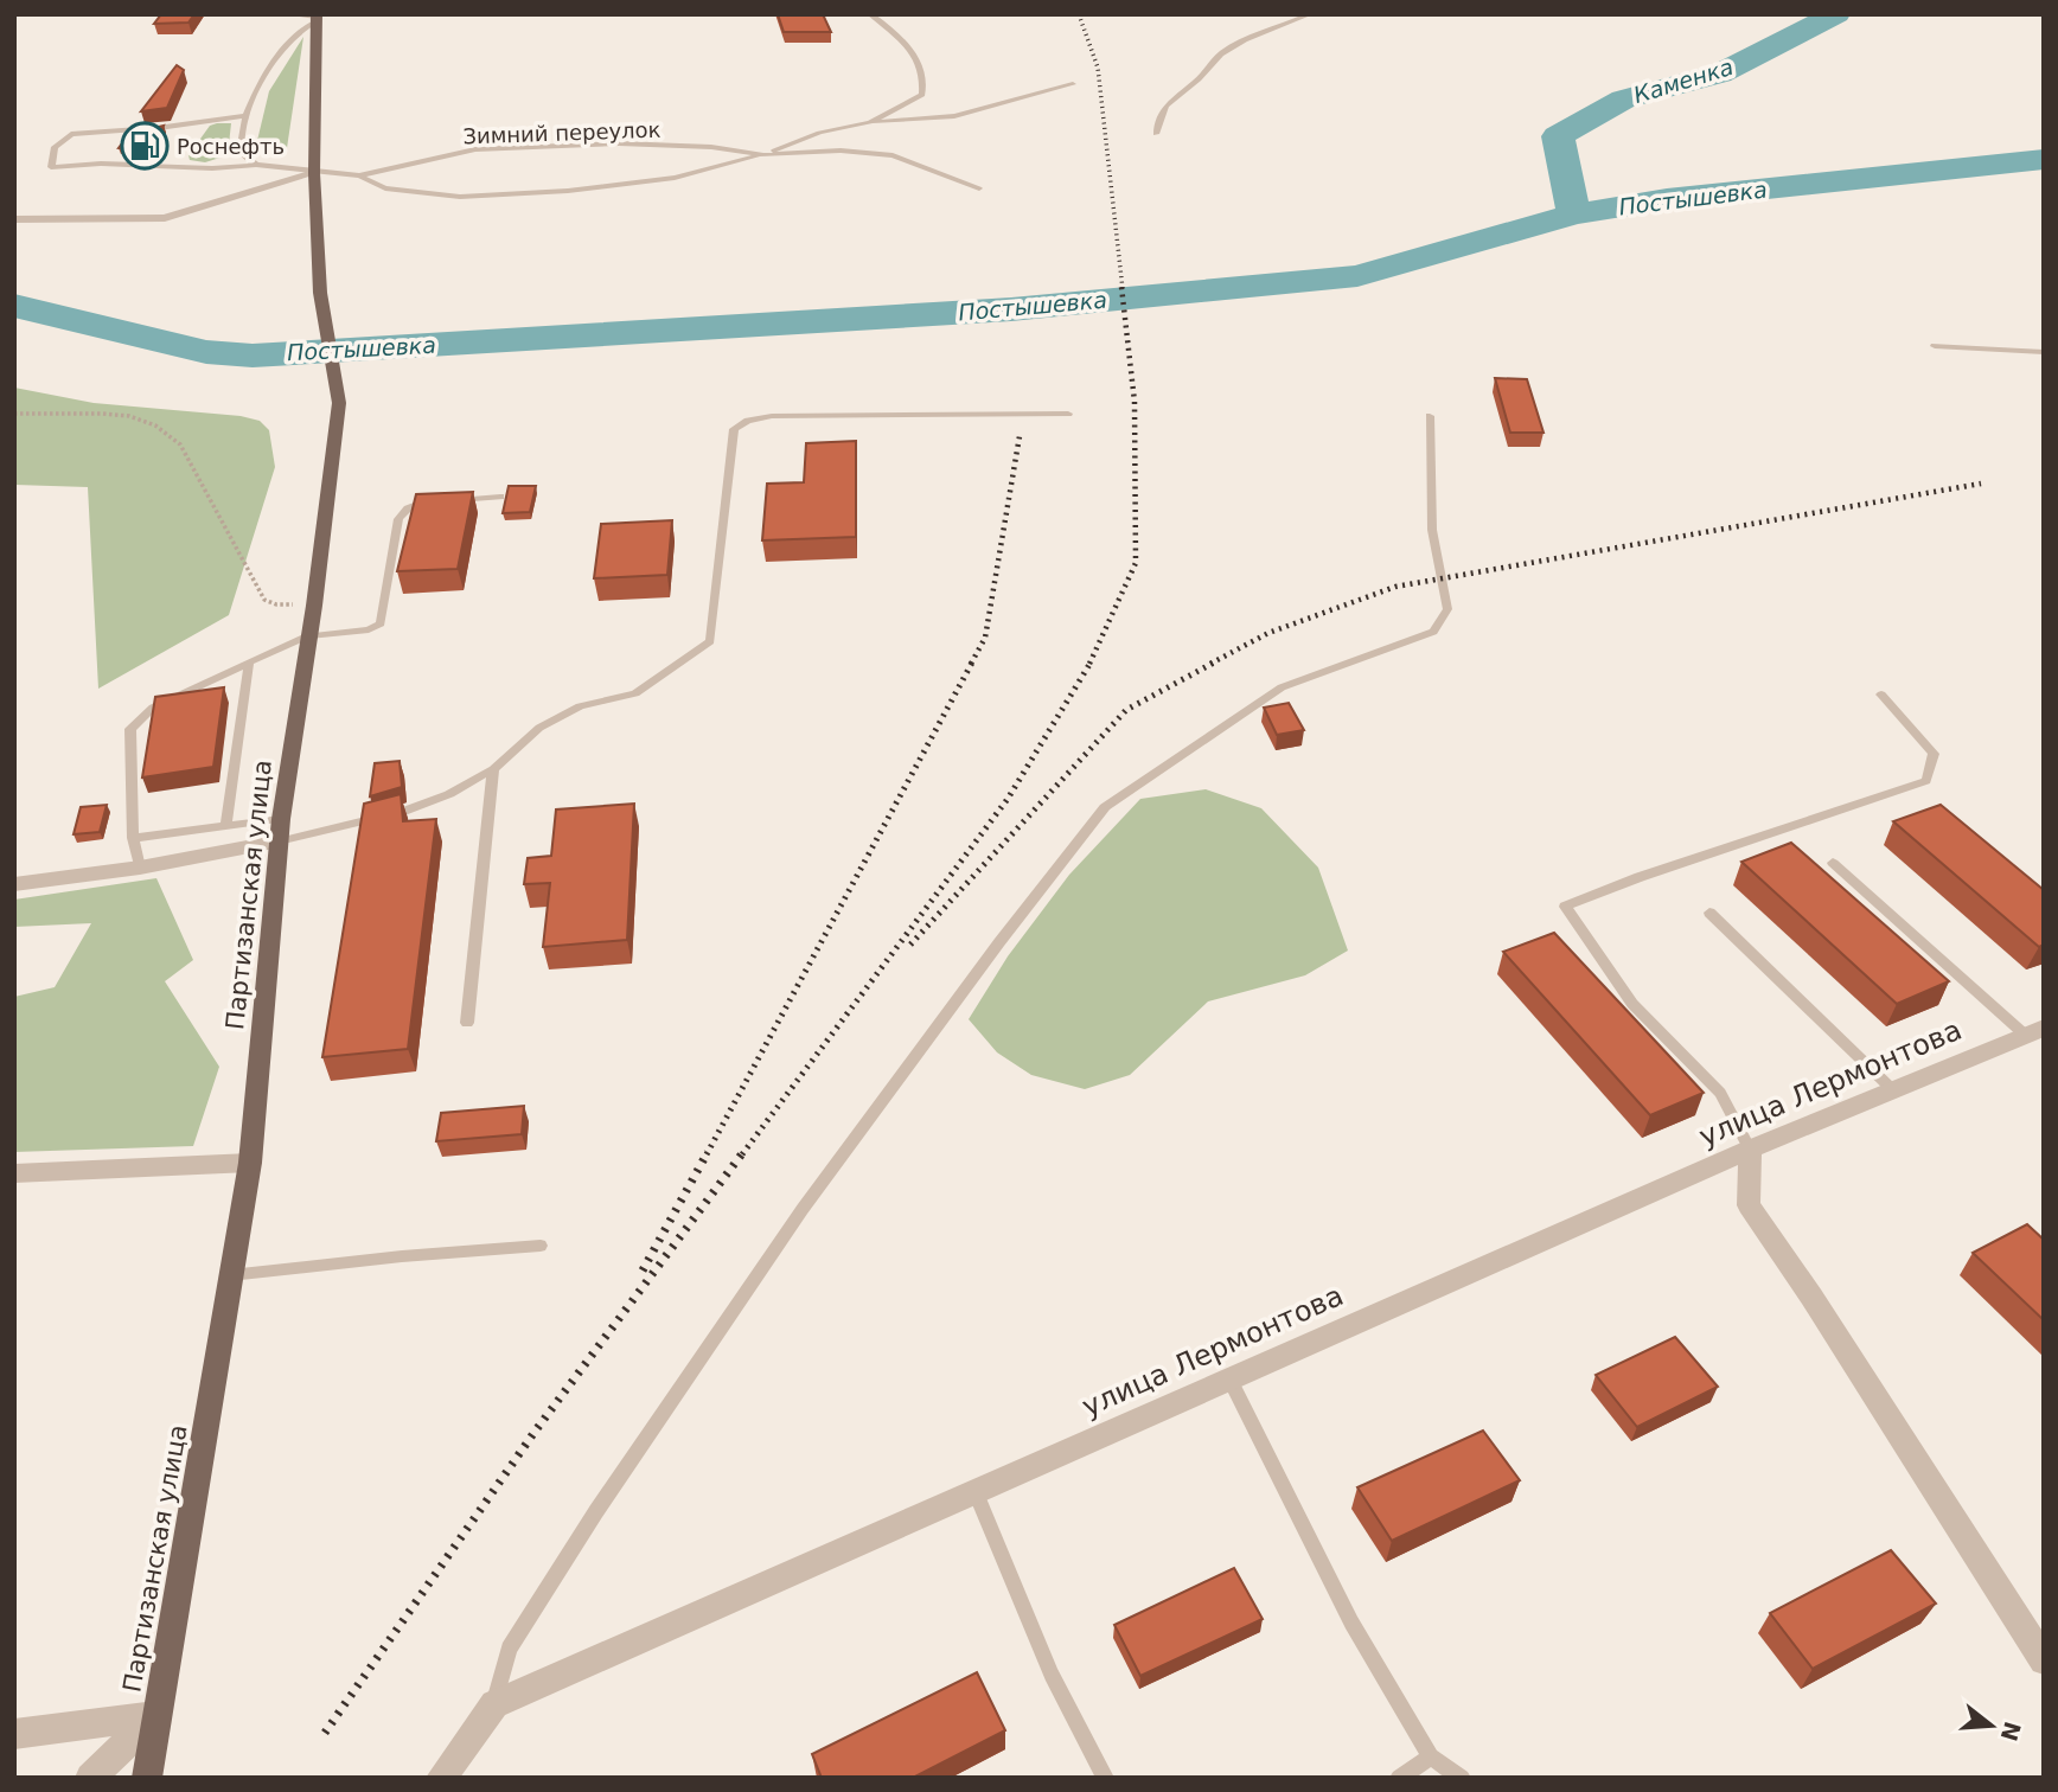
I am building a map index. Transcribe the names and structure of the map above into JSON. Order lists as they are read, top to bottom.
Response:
{
  "streets": {
    "main road": ["Партизанская улица"],
    "street": ["улица Лермонтова"],
    "lane": ["Зимний переулок"]
  },
  "crossings": [
    ["Зимний переулок", "Партизанская улица"]
  ],
  "water": ["Каменка", "Постышевка"],
  "places": {
    "fuel station": ["Роснефть"]
  },
  "north": "right"
}
